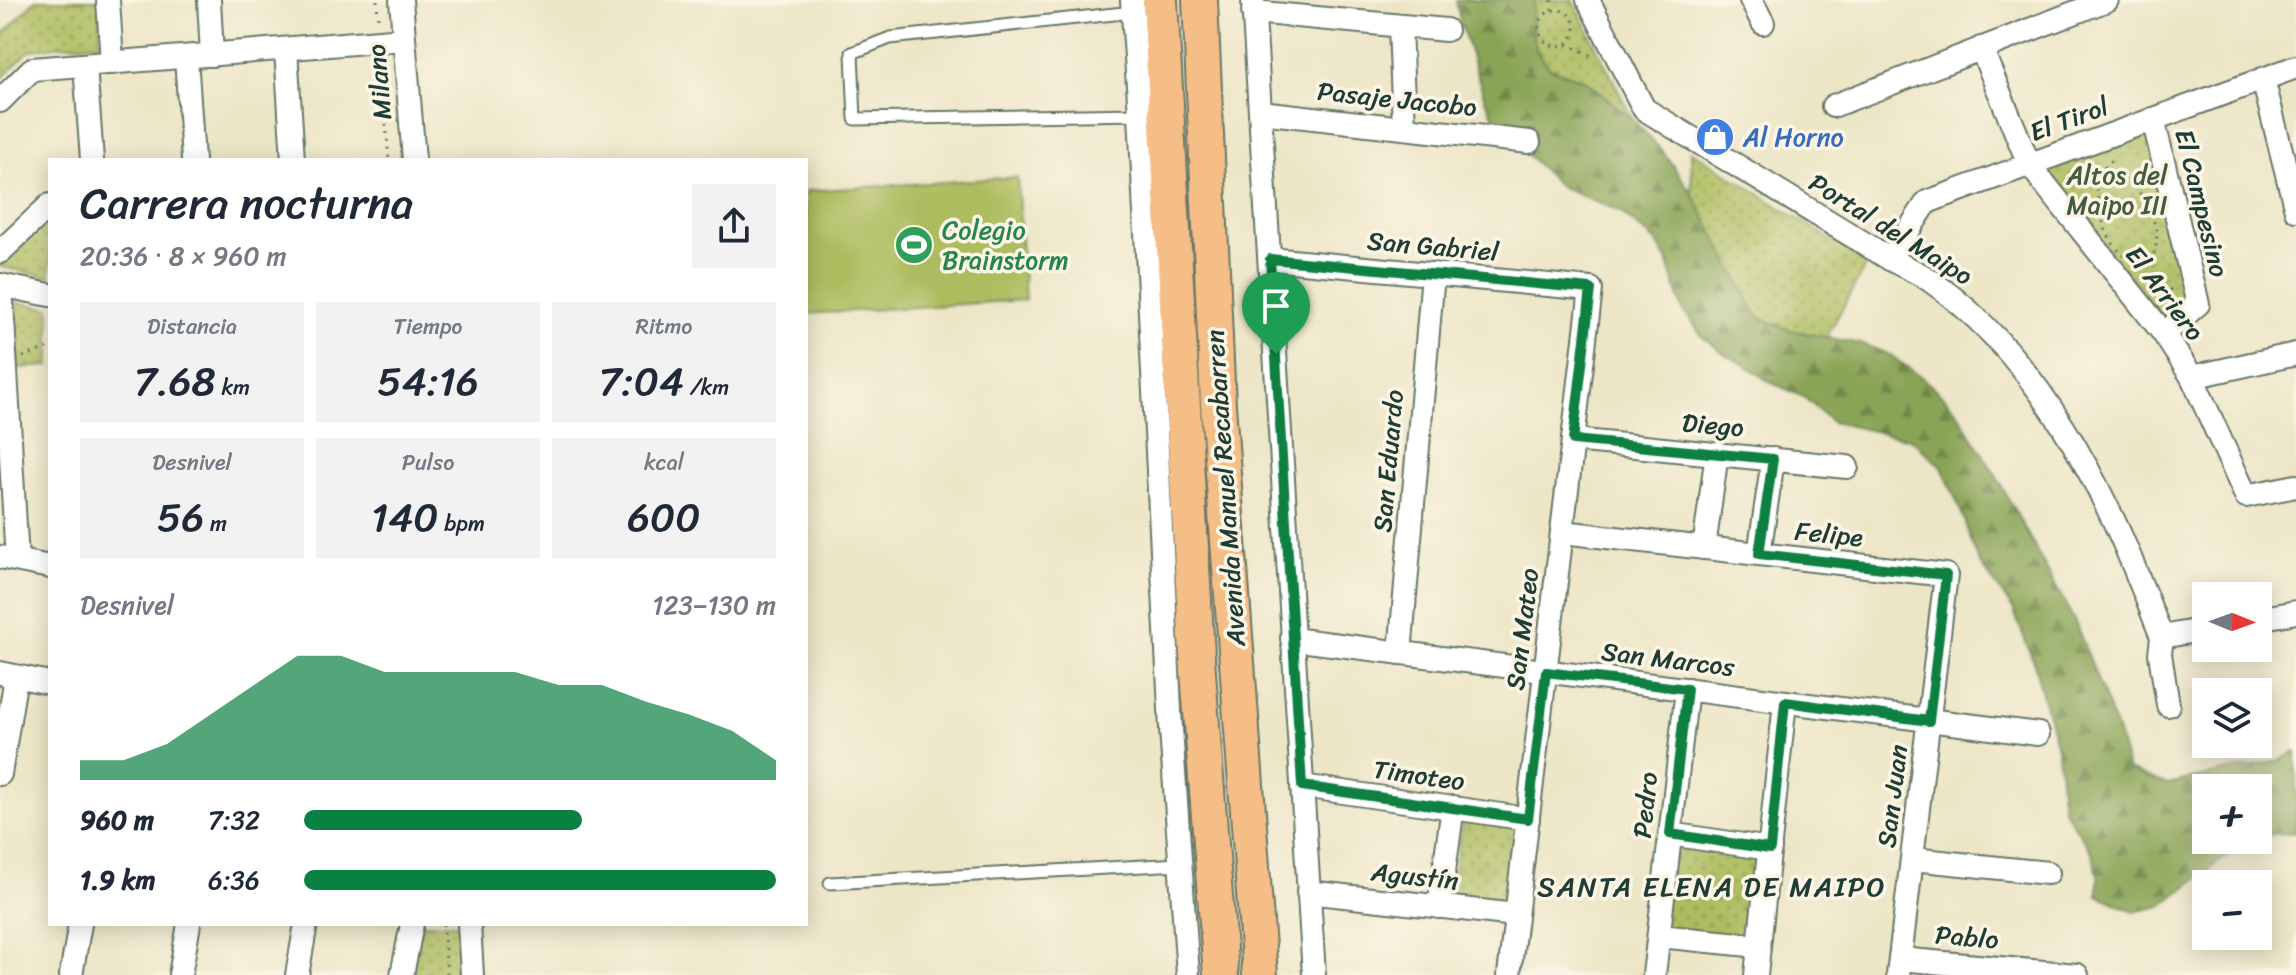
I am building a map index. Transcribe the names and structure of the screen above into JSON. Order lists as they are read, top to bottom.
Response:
{
  "streets": {
    "main road": ["Avenida Manuel Recabarren"],
    "street": [
      "Milano",
      "Pasaje Jacobo",
      "El Tirol",
      "El Campesino",
      "Portal del Maipo",
      "San Gabriel",
      "El Arriero",
      "Diego",
      "San Eduardo",
      "Felipe",
      "San Mateo",
      "San Marcos",
      "Timoteo",
      "San Juan",
      "Pedro",
      "Agustín",
      "Pablo"
    ]
  },
  "crossings": [
    ["El Tirol", "El Campesino"],
    ["El Tirol", "Portal del Maipo"],
    ["El Tirol", "El Arriero"],
    ["El Campesino", "El Arriero"],
    ["San Gabriel", "San Eduardo"],
    ["San Gabriel", "San Mateo"],
    ["Diego", "San Mateo"],
    ["San Eduardo", "San Marcos"],
    ["Felipe", "San Mateo"],
    ["Felipe", "San Juan"],
    ["San Mateo", "San Marcos"],
    ["San Mateo", "Timoteo"],
    ["San Mateo", "Agustín"],
    ["San Marcos", "San Juan"],
    ["San Marcos", "Pedro"],
    ["San Juan", "Pablo"]
  ],
  "districts": ["SANTA ELENA DE MAIPO"],
  "parks": ["Altos del Maipo III"],
  "places": {
    "shop": ["Al Horno"],
    "sports": ["Colegio Brainstorm"]
  },
  "north": "right",
  "page": {
    "heading": ["Carrera nocturna", "20:36 · 8 × 960 m"],
    "stats": [
      ["Distancia", "7.68 km"],
      ["Tiempo", "54:16"],
      ["Ritmo", "7:04 /km"],
      ["Desnivel", "56 m"],
      ["Pulso", "140 bpm"],
      ["kcal", "600"]
    ],
    "chart": ["Desnivel", "123–130 m"],
    "map_buttons": ["+", "−"],
    "list": [
      {
        "name": "960 m",
        "note": "7:32"
      },
      {
        "name": "1.9 km",
        "note": "6:36"
      }
    ]
  }
}
